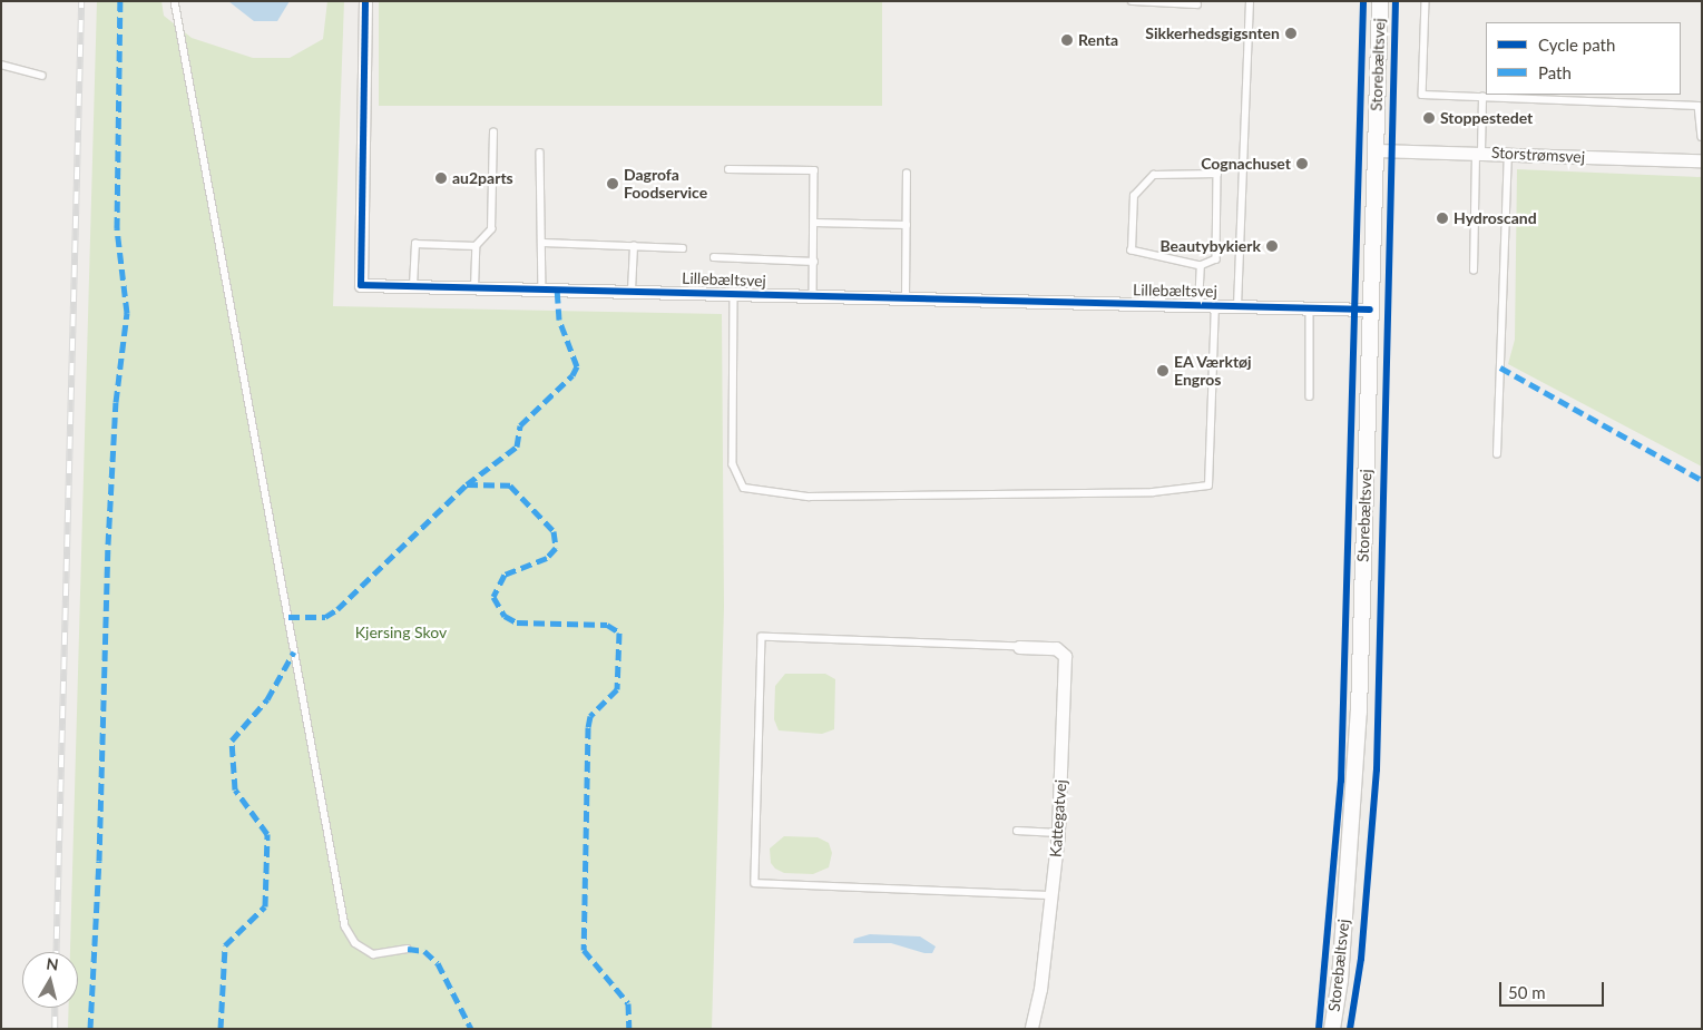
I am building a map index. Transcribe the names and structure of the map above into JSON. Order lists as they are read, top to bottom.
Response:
{
  "streets": {
    "street": [
      "Storebæltsvej",
      "Storstrømsvej",
      "Lillebæltsvej",
      "Kattegatvej"
    ]
  },
  "crossings": [
    ["Storebæltsvej", "Storstrømsvej"],
    ["Storebæltsvej", "Lillebæltsvej"]
  ],
  "parks": ["Kjersing Skov"],
  "places": [
    "Sikkerhedsgigsnten",
    "Renta",
    "Stoppestedet",
    "Cognachuset",
    "au2parts",
    "Dagrofa Foodservice",
    "Hydroscand",
    "Beautybykierk",
    "EA Værktøj Engros"
  ],
  "legend": ["Cycle path", "Path"],
  "scale_bar": "50 m",
  "north": "top"
}
